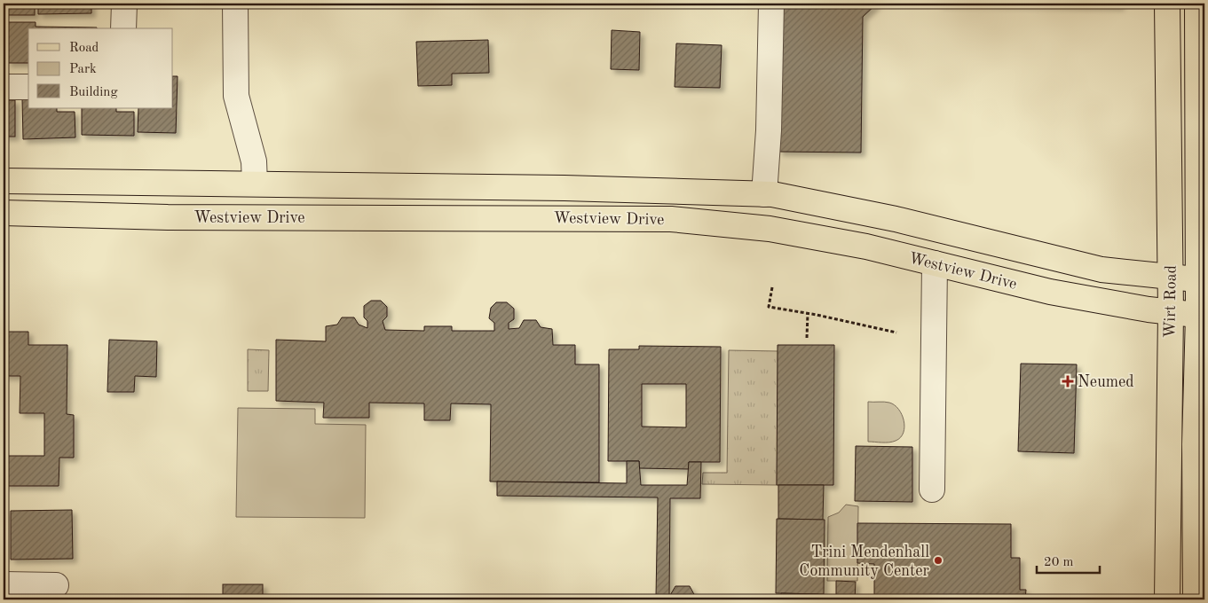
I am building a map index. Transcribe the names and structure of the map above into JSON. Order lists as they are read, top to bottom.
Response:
{
  "streets": {
    "main road": ["Westview Drive", "Wirt Road"]
  },
  "crossings": [
    ["Westview Drive", "Wirt Road"]
  ],
  "places": {
    "health": ["Neumed"],
    "other": ["Trini Mendenhall Community Center"]
  },
  "legend": ["Road", "Park", "Building"],
  "scale_bar": "20 m"
}
